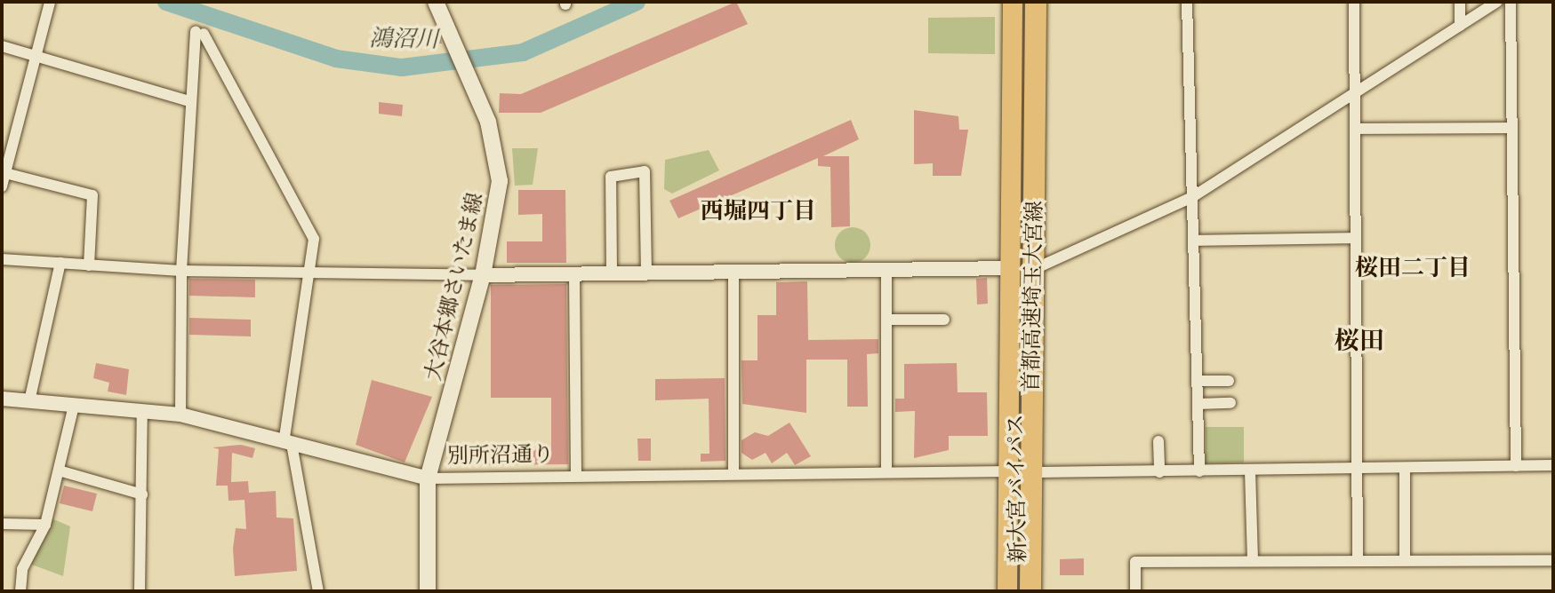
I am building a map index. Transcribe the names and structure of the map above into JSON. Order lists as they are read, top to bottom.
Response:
{
  "streets": {
    "highway": ["首都高速埼玉大宮線", "新大宮バイパス"],
    "main road": ["大谷本郷さいたま線"],
    "street": ["別所沼通り"]
  },
  "crossings": [
    ["大谷本郷さいたま線", "別所沼通り"],
    ["別所沼通り", "新大宮バイパス"]
  ],
  "districts": ["西堀四丁目", "桜田二丁目", "桜田"],
  "water": ["鴻沼川"]
}
